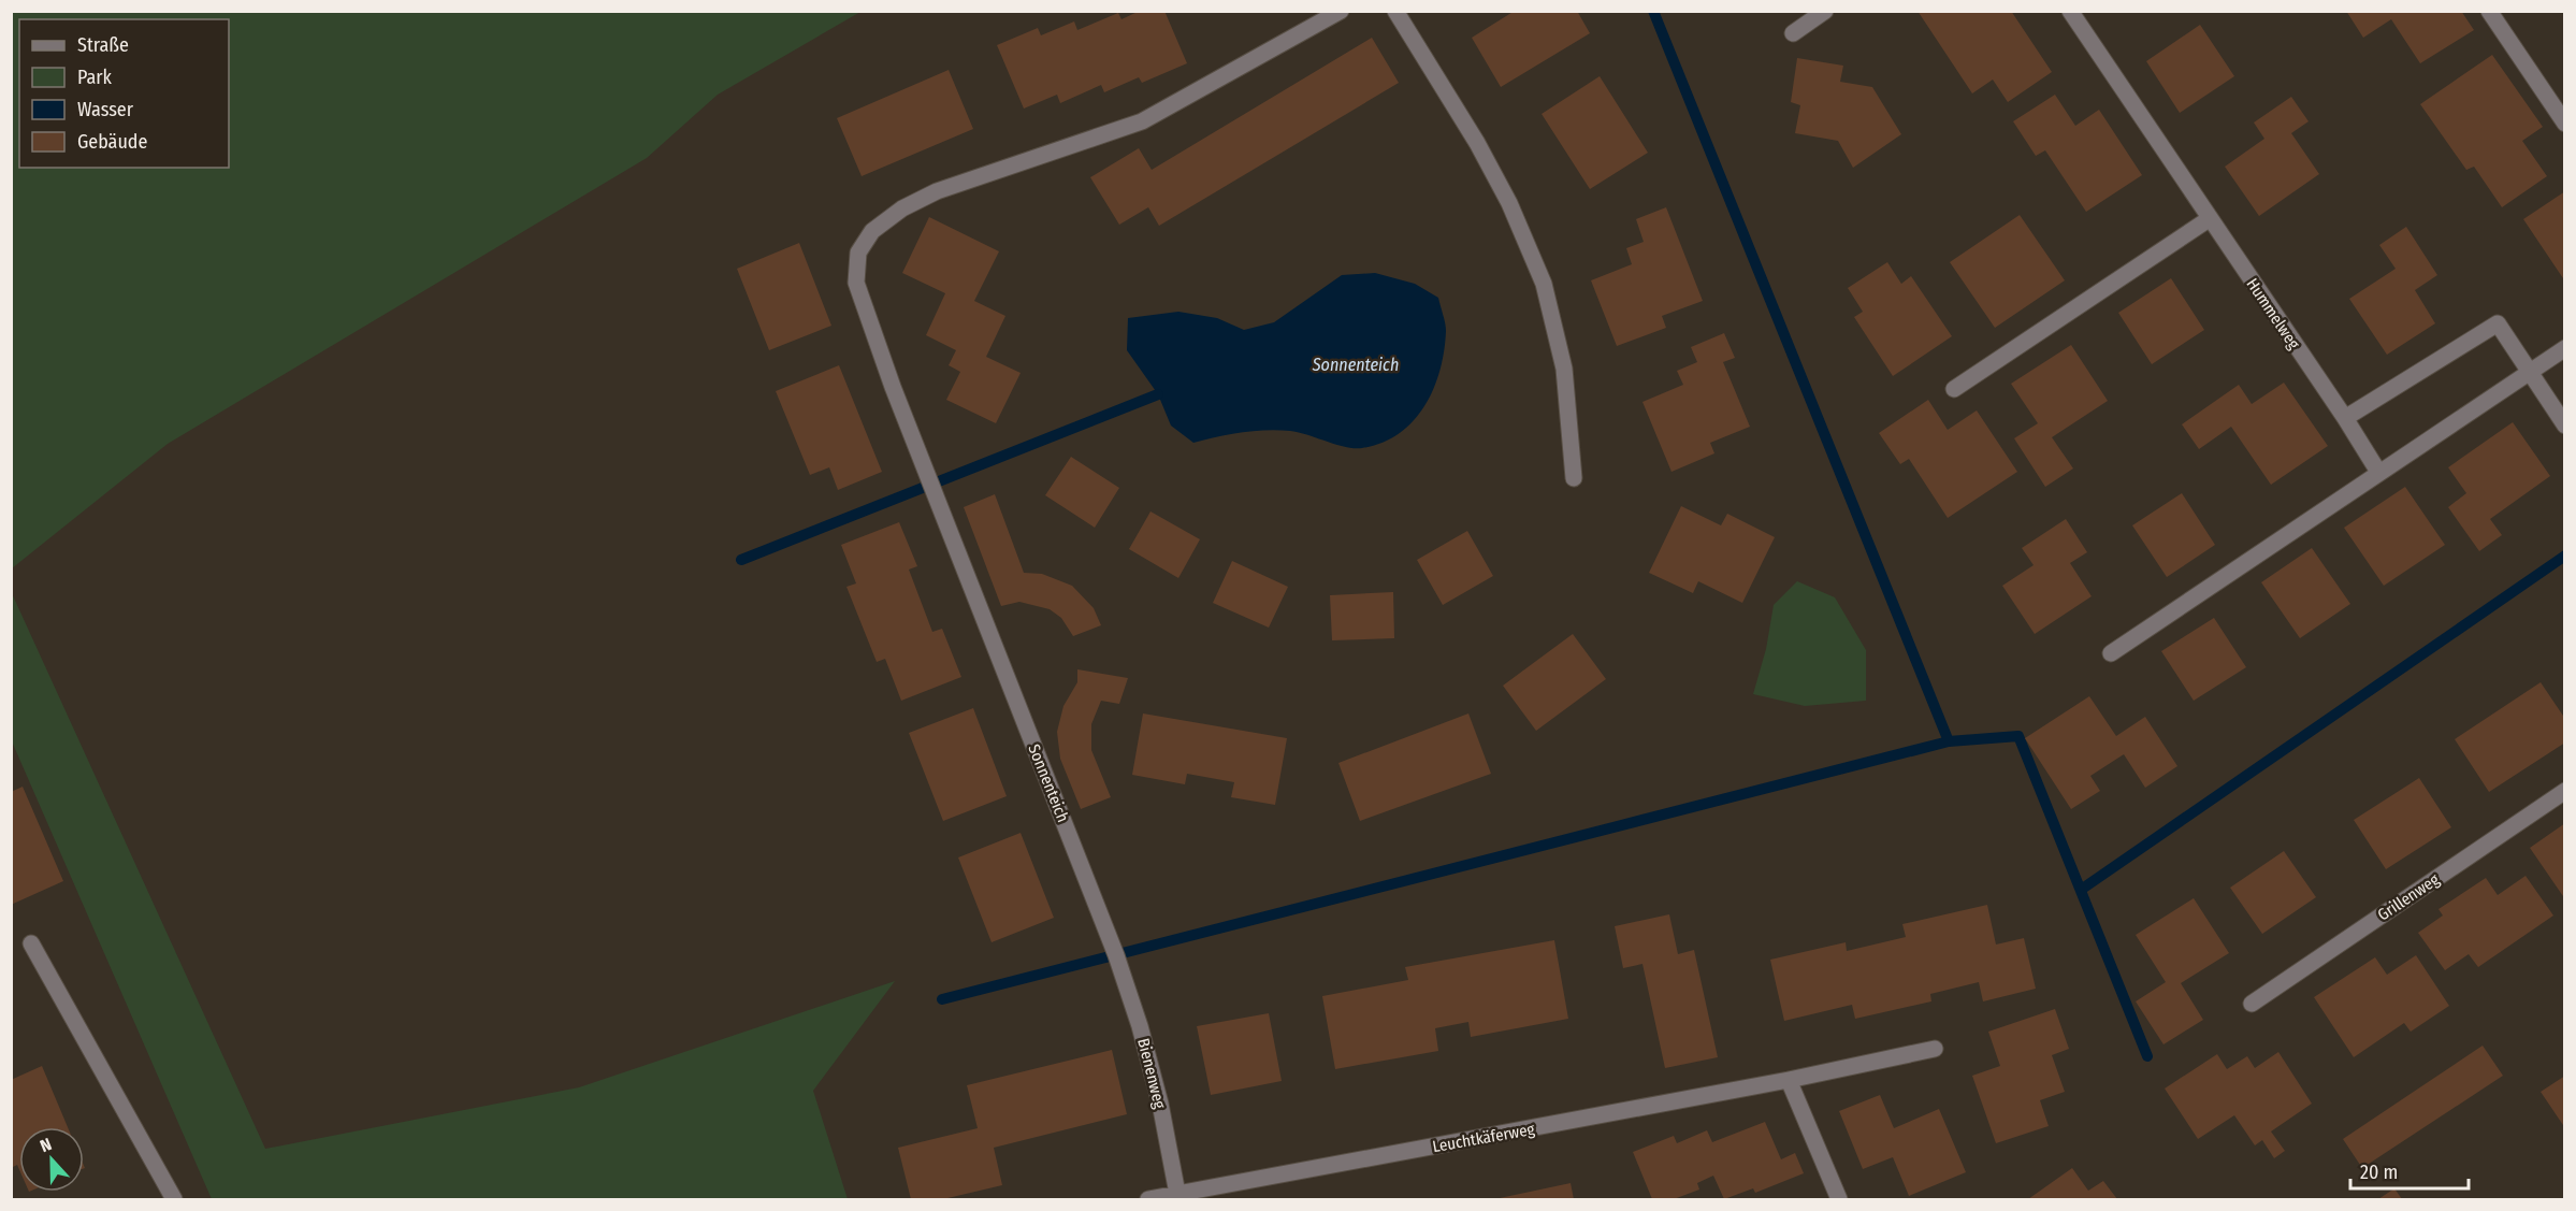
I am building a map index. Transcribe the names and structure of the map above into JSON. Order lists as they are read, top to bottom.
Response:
{
  "streets": {
    "street": [
      "Hummelweg",
      "Sonnenteich",
      "Grillenweg",
      "Bienenweg",
      "Leuchtkäferweg"
    ]
  },
  "crossings": [
    ["Sonnenteich", "Bienenweg"],
    ["Bienenweg", "Leuchtkäferweg"]
  ],
  "water": ["Sonnenteich"],
  "legend": [
    "Straße",
    "Park",
    "Wasser",
    "Gebäude"
  ],
  "scale_bar": "20 m",
  "north": "top"
}
